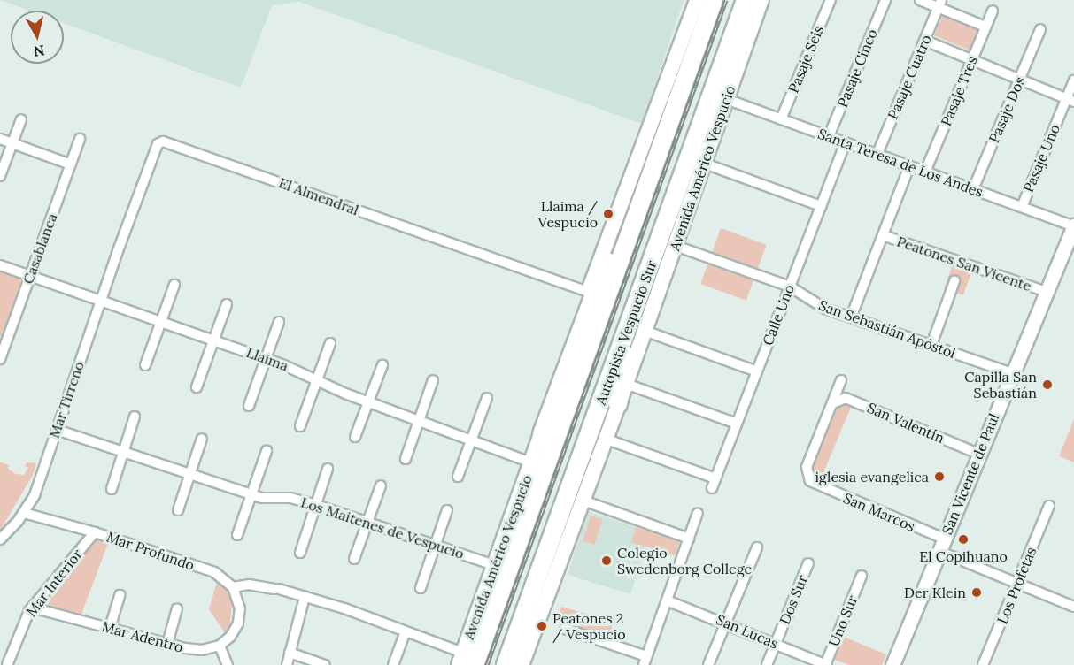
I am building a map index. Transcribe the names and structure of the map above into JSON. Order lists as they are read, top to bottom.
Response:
{
  "streets": {
    "highway": ["Autopista Vespucio Sur"],
    "main road": ["Avenida Américo Vespucio"],
    "street": [
      "Pasaje Seis",
      "Pasaje Cinco",
      "Pasaje Cuatro",
      "Pasaje Tres",
      "Pasaje Dos",
      "Pasaje Uno",
      "Santa Teresa de Los Andes",
      "El Almendral",
      "Casablanca",
      "Peatones San Vicente",
      "Calle Uno",
      "San Sebastián Apóstol",
      "Llaima",
      "Mar Tirreno",
      "San Valentín",
      "San Vicente de Paul",
      "San Marcos",
      "Los Maitenes de Vespucio",
      "Mar Profundo",
      "Mar Interior",
      "Los Profetas",
      "Dos Sur",
      "Uno Sur",
      "San Lucas",
      "Mar Adentro"
    ]
  },
  "crossings": [
    ["Pasaje Seis", "Santa Teresa de Los Andes"],
    ["Pasaje Cinco", "Santa Teresa de Los Andes"],
    ["Pasaje Cuatro", "Santa Teresa de Los Andes"],
    ["Pasaje Tres", "Santa Teresa de Los Andes"],
    ["Pasaje Dos", "Santa Teresa de Los Andes"],
    ["Pasaje Uno", "Santa Teresa de Los Andes"],
    ["Santa Teresa de Los Andes", "Avenida Américo Vespucio"],
    ["Santa Teresa de Los Andes", "Calle Uno"],
    ["Santa Teresa de Los Andes", "San Vicente de Paul"],
    ["Avenida Américo Vespucio", "El Almendral"],
    ["Avenida Américo Vespucio", "Calle Uno"],
    ["Avenida Américo Vespucio", "San Sebastián Apóstol"],
    ["Avenida Américo Vespucio", "Autopista Vespucio Sur"],
    ["Avenida Américo Vespucio", "Llaima"],
    ["Avenida Américo Vespucio", "Los Maitenes de Vespucio"],
    ["El Almendral", "Mar Tirreno"],
    ["Casablanca", "Llaima"],
    ["Peatones San Vicente", "San Vicente de Paul"],
    ["Calle Uno", "San Sebastián Apóstol"],
    ["San Sebastián Apóstol", "San Vicente de Paul"],
    ["Llaima", "Mar Tirreno"],
    ["Mar Tirreno", "Los Maitenes de Vespucio"],
    ["Mar Tirreno", "Mar Profundo"],
    ["San Valentín", "San Vicente de Paul"],
    ["San Valentín", "San Marcos"],
    ["San Vicente de Paul", "San Marcos"],
    ["San Marcos", "Los Profetas"],
    ["Mar Profundo", "Mar Interior"],
    ["Mar Interior", "Mar Adentro"],
    ["Dos Sur", "San Lucas"],
    ["Uno Sur", "San Lucas"]
  ],
  "places": [
    "Llaima / Vespucio",
    "Capilla San Sebastián",
    "iglesia evangelica",
    "El Copihuano",
    "Colegio Swedenborg College",
    "Der Klein",
    "Peatones 2 / Vespucio"
  ],
  "north": "bottom"
}
